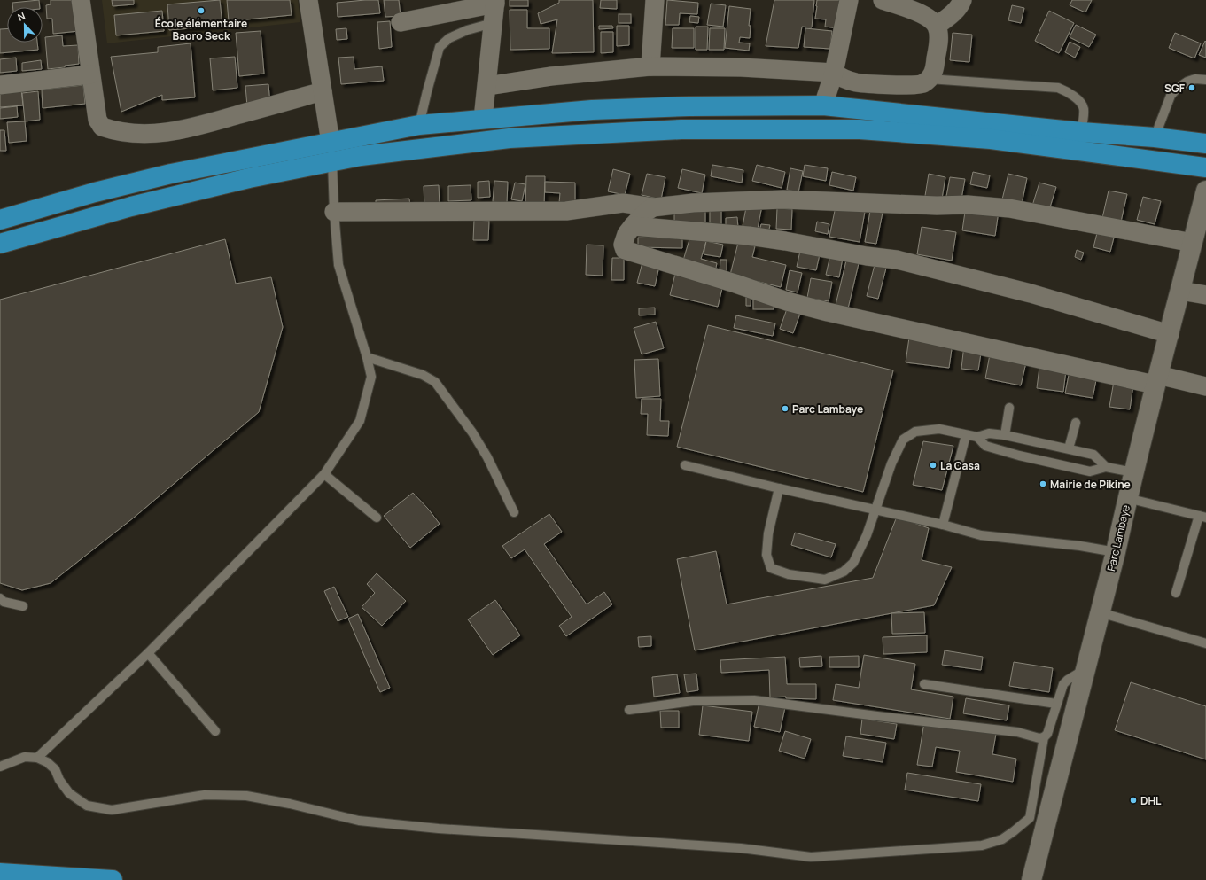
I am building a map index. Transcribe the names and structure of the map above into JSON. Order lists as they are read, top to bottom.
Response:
{
  "streets": {
    "street": ["Parc Lambaye"]
  },
  "places": [
    "École élémentaire Baoro Seck",
    "SGF",
    "Parc Lambaye",
    "La Casa",
    "Mairie de Pikine",
    "DHL"
  ],
  "north": "top"
}
